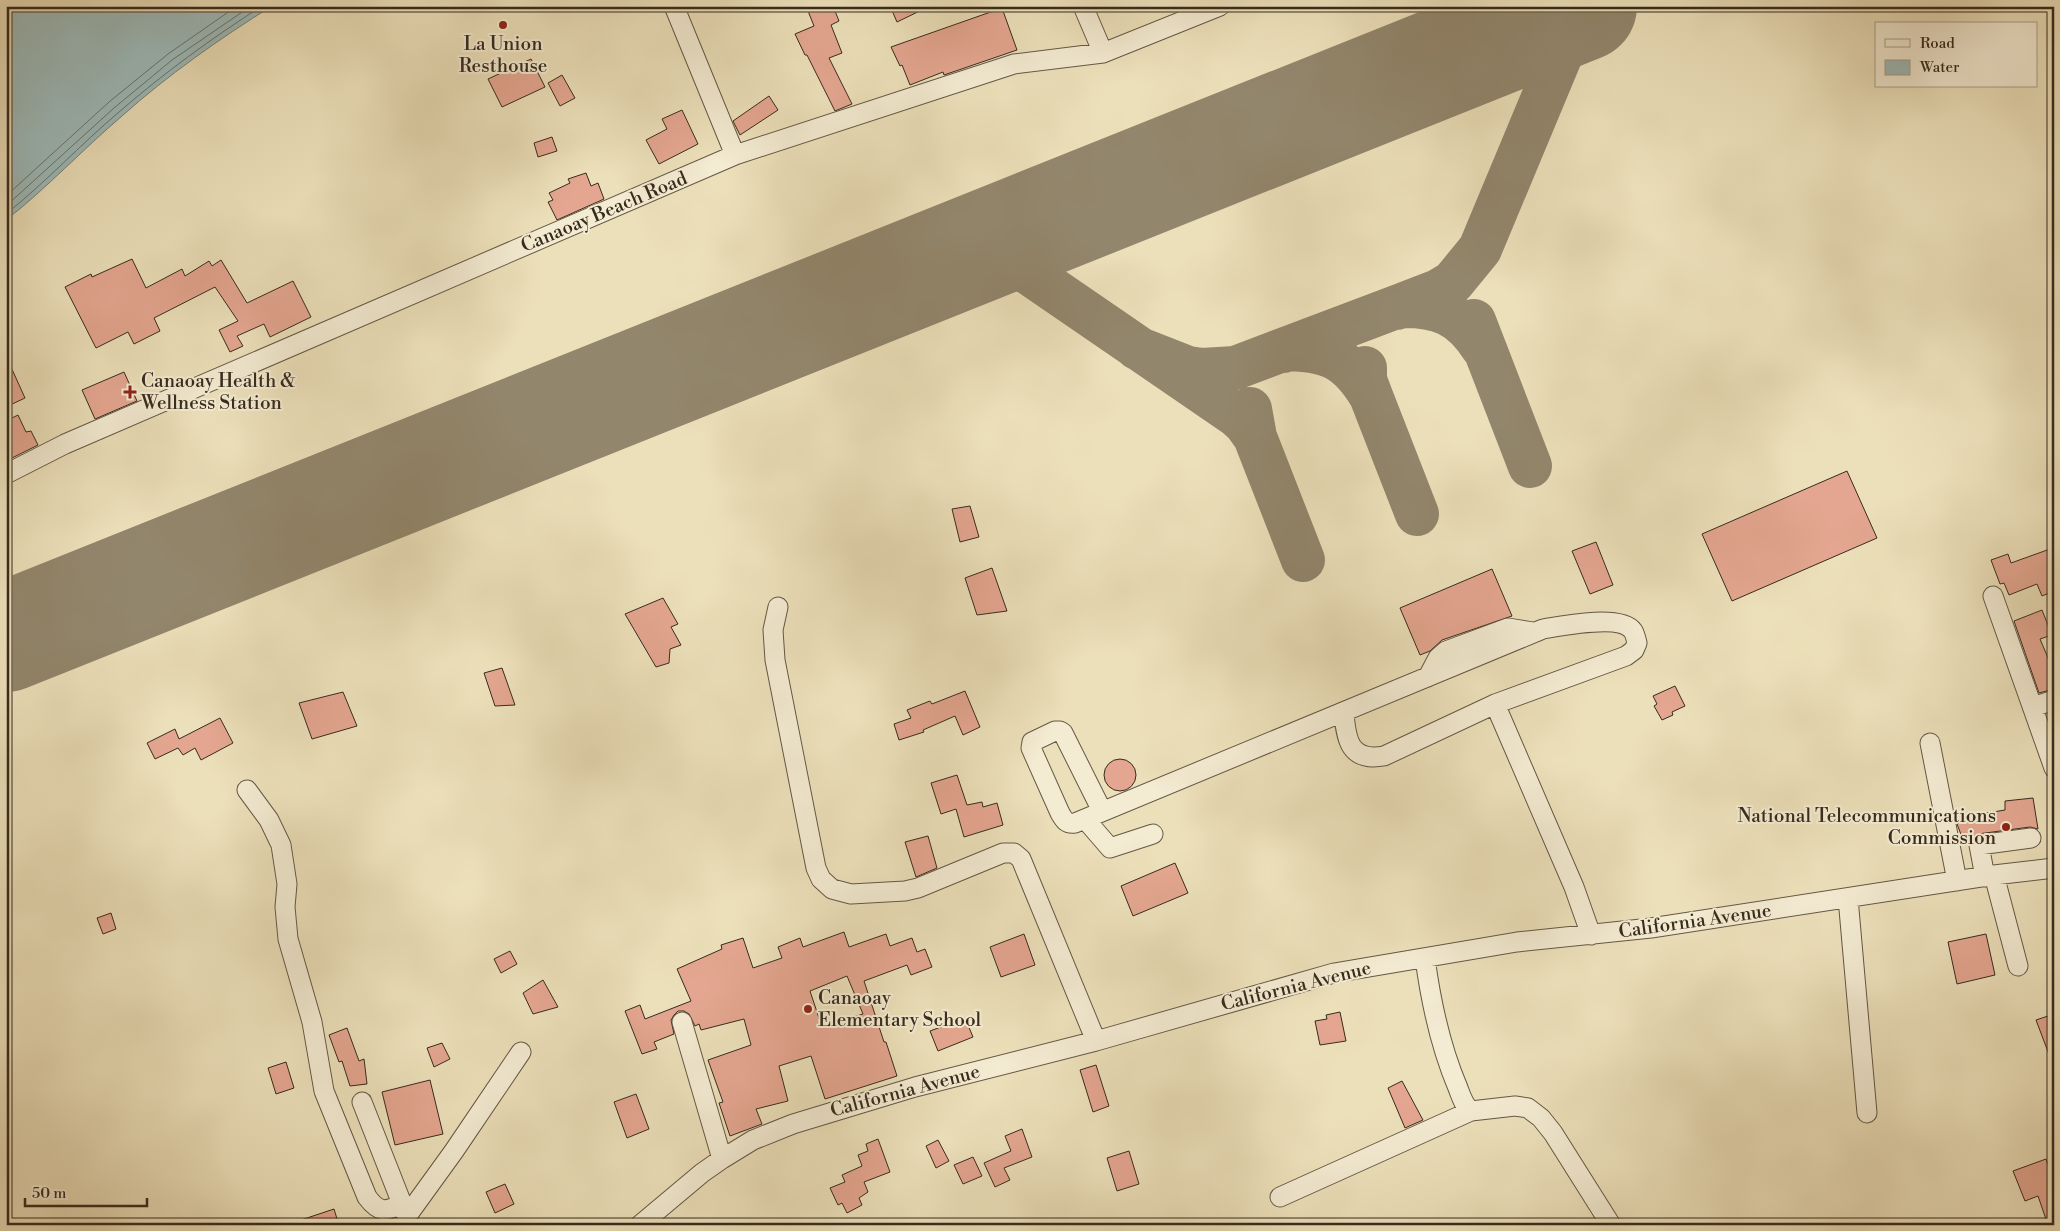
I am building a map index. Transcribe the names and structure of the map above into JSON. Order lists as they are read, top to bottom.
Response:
{
  "streets": {
    "street": ["Canaoay Beach Road", "California Avenue"]
  },
  "places": {
    "other": ["La Union Resthouse", "National Telecommunications Commission", "Canaoay Elementary School"],
    "health": ["Canaoay Health & Wellness Station"]
  },
  "legend": ["Road", "Water"],
  "scale_bar": "50 m"
}
